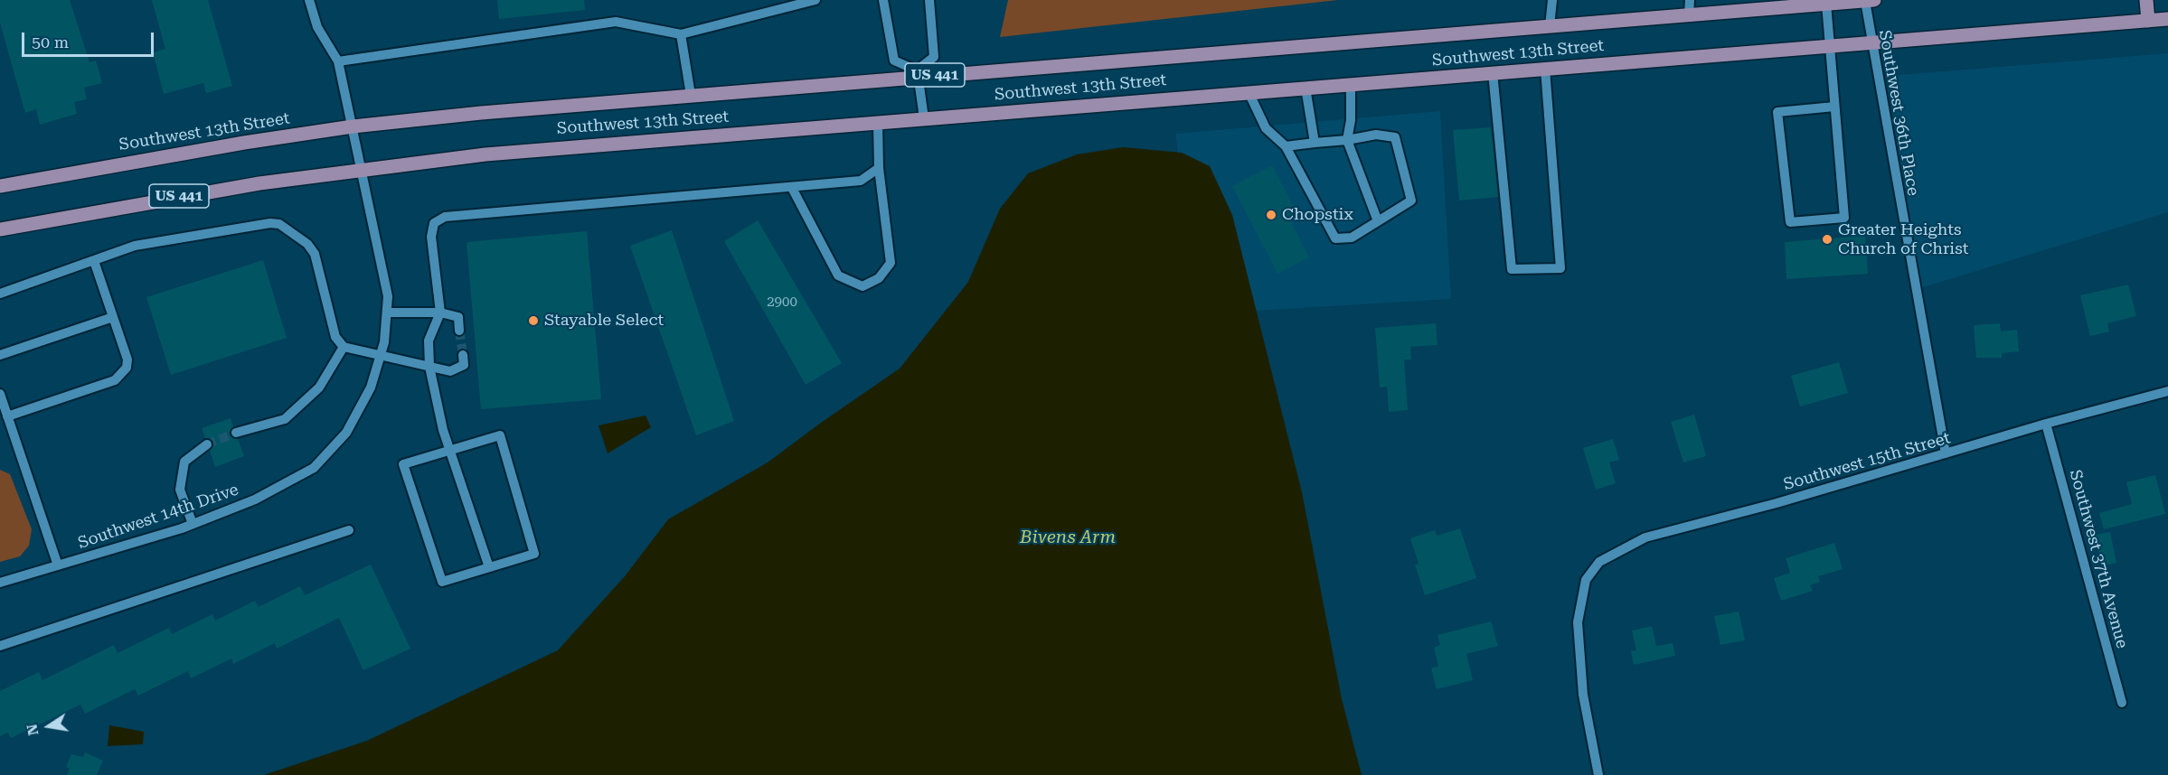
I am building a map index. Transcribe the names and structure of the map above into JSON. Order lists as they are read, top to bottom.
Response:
{
  "streets": {
    "main road": ["Southwest 13th Street", "US 441"],
    "street": [
      "Southwest 36th Place",
      "Southwest 15th Street",
      "Southwest 14th Drive",
      "Southwest 37th Avenue"
    ]
  },
  "crossings": [
    ["Southwest 13th Street", "Southwest 36th Place"],
    ["Southwest 13th Street", "Southwest 14th Drive"],
    ["Southwest 36th Place", "Southwest 15th Street"],
    ["Southwest 15th Street", "Southwest 37th Avenue"]
  ],
  "water": ["Bivens Arm"],
  "places": ["Chopstix", "Greater Heights Church of Christ", "Stayable Select"],
  "house_numbers": ["2900"],
  "scale_bar": "50 m",
  "north": "left"
}
